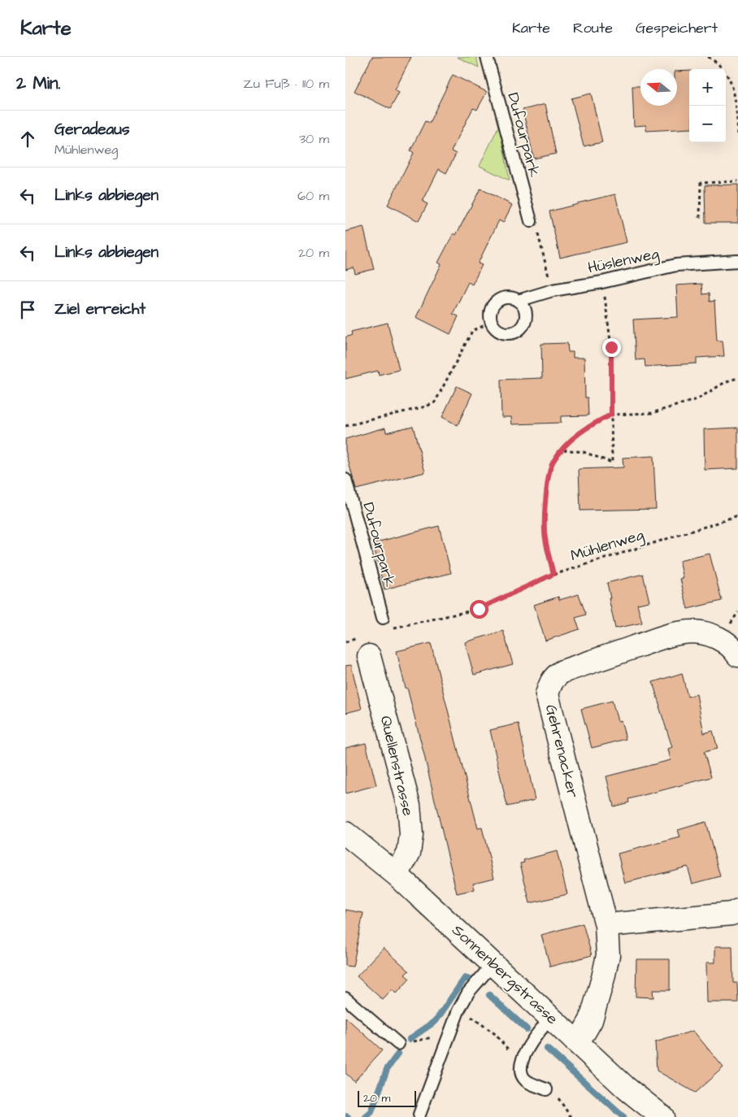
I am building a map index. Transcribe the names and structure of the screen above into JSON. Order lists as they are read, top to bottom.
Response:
{
  "streets": {
    "street": ["Gehrenacker", "Quellenstrasse", "Sonnenbergstrasse"],
    "lane": ["Dufourpark", "Hüslenweg"],
    "path": ["Mühlenweg"]
  },
  "crossings": [
    ["Gehrenacker", "Sonnenbergstrasse"],
    ["Quellenstrasse", "Sonnenbergstrasse"]
  ],
  "scale_bar": "20 m",
  "north": "left",
  "page": {
    "header": "Karte",
    "nav": ["Karte", "Route", "Gespeichert"],
    "heading": ["2 Min.", "Zu Fuß · 110 m"],
    "map_buttons": ["+", "−"],
    "list": [
      ["Geradeaus", "Mühlenweg", "30 m"],
      ["Links abbiegen", "60 m"],
      ["Links abbiegen", "20 m"],
      "Ziel erreicht"
    ],
    "scale": "20 m"
  }
}
